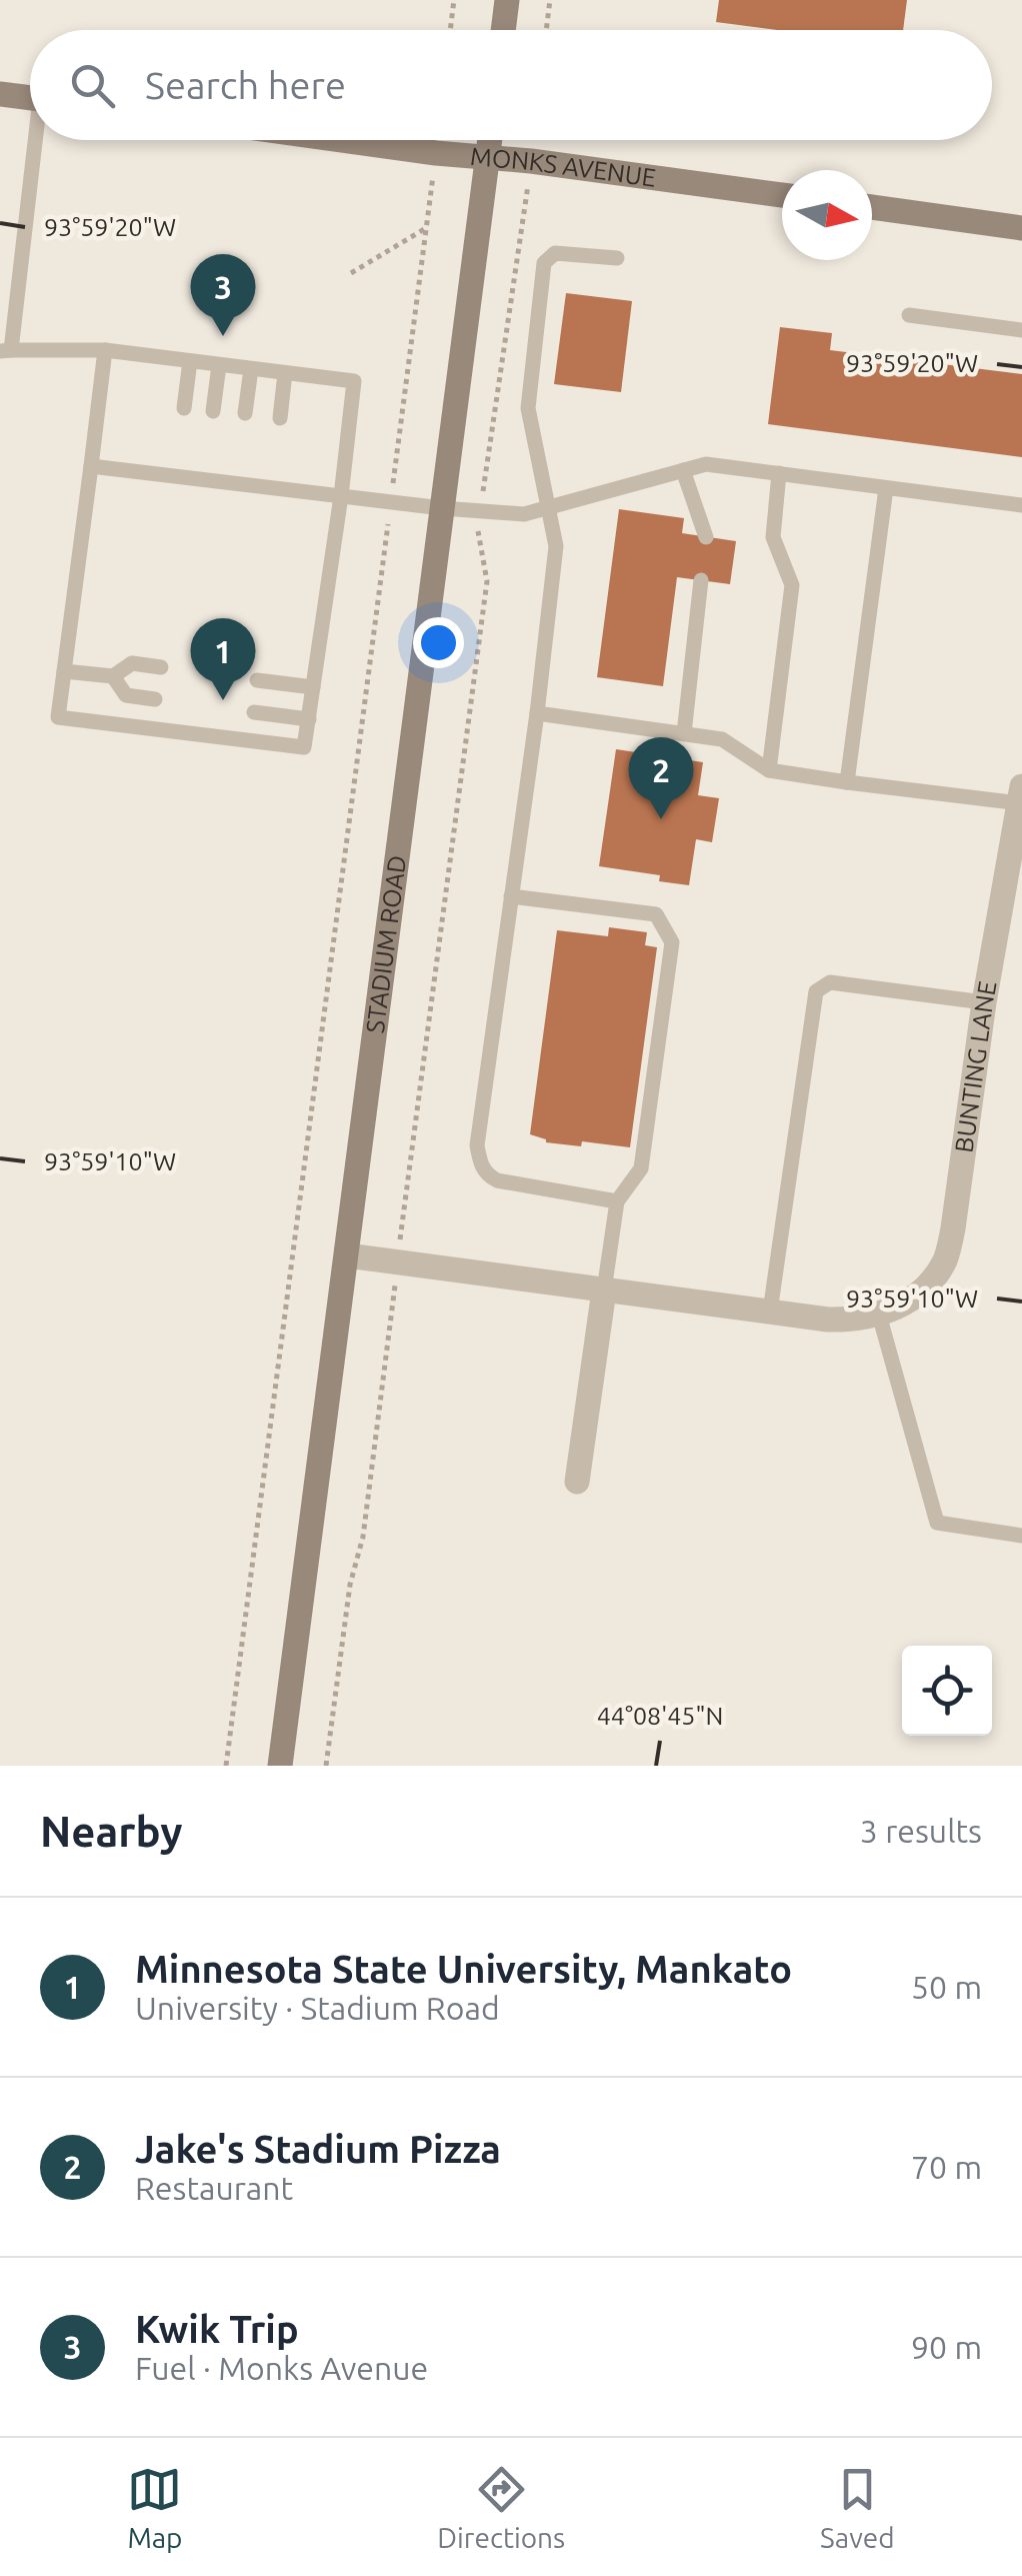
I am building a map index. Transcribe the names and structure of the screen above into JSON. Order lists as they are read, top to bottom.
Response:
{
  "streets": {
    "street": ["MONKS AVENUE", "STADIUM ROAD", "BUNTING LANE"]
  },
  "crossings": [
    ["MONKS AVENUE", "STADIUM ROAD"],
    ["STADIUM ROAD", "BUNTING LANE"]
  ],
  "north": "right",
  "page": {
    "search": "Search here",
    "pins": ["3", "1", "2"],
    "heading": ["Nearby", "3 results"],
    "list": [
      {
        "mark": "1",
        "name": "Minnesota State University, Mankato",
        "note": "University · Stadium Road",
        "value": "50 m"
      },
      {
        "mark": "2",
        "name": "Jake's Stadium Pizza",
        "note": "Restaurant",
        "value": "70 m"
      },
      {
        "mark": "3",
        "name": "Kwik Trip",
        "note": "Fuel · Monks Avenue",
        "value": "90 m"
      }
    ],
    "nav": ["Map", "Directions", "Saved"]
  },
  "coordinates": ["93°59'20\"W", "93°59'10\"W", "44°08'45\"N"]
}
